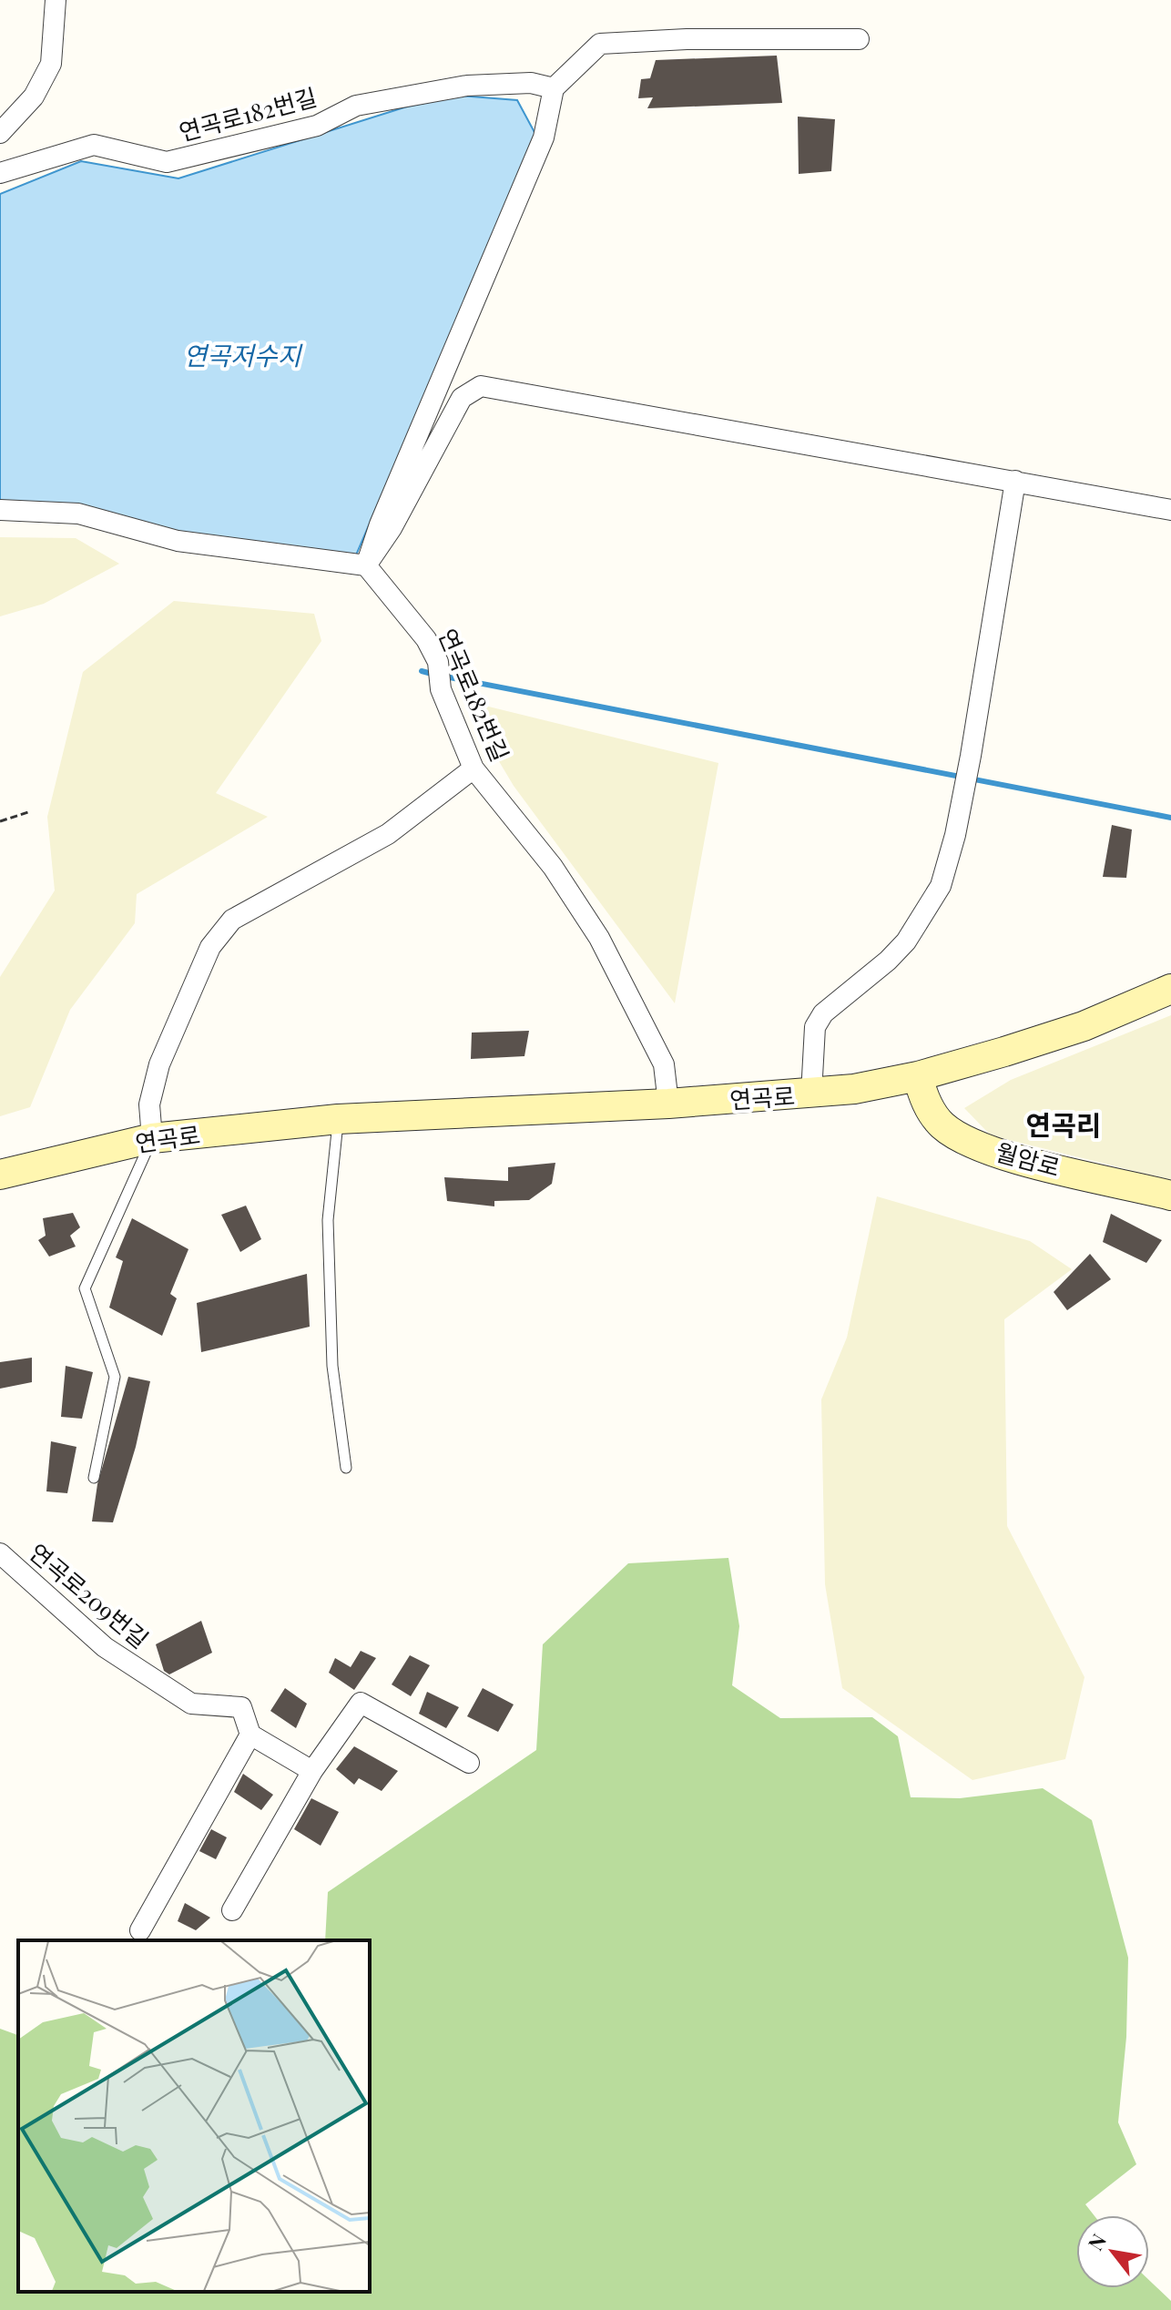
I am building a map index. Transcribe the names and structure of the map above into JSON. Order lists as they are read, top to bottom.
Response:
{
  "streets": {
    "street": [
      "연곡로182번길",
      "연곡로",
      "월암로",
      "연곡로209번길"
    ]
  },
  "crossings": [
    ["연곡로182번길", "연곡로"],
    ["연곡로", "월암로"]
  ],
  "districts": ["연곡리"],
  "water": ["연곡저수지"],
  "north": "top left"
}
